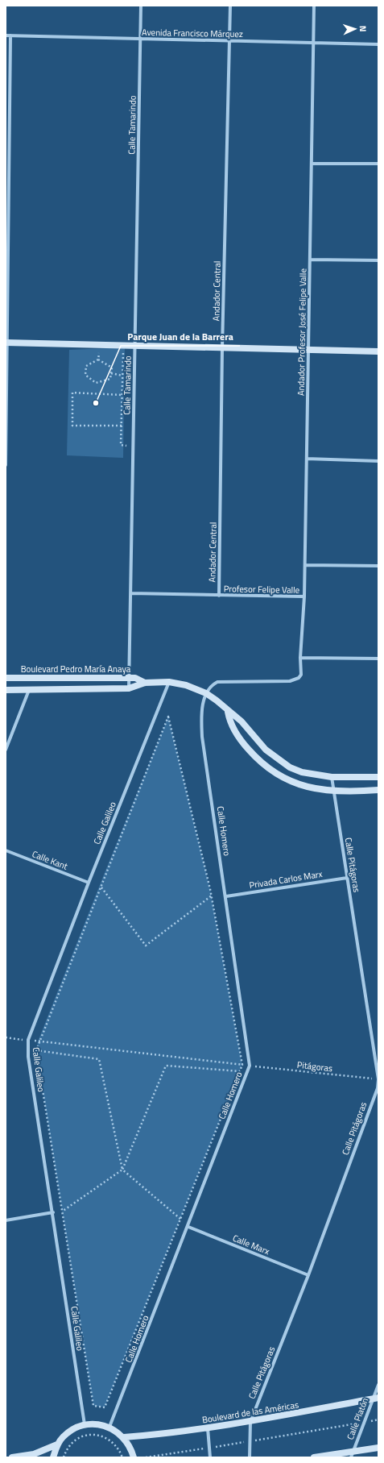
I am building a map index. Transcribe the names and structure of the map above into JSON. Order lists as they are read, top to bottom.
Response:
{
  "streets": {
    "street": [
      "Avenida Francisco Márquez",
      "Calle Tamarindo",
      "Andador Central",
      "Andador Profesor José Felipe Valle",
      "Profesor Felipe Valle",
      "Boulevard Pedro María Anaya",
      "Calle Galileo",
      "Calle Homero",
      "Calle Kant",
      "Calle Pitágoras",
      "Privada Carlos Marx",
      "Calle Marx",
      "Boulevard de las Américas",
      "Calle Platón"
    ],
    "path": ["Pitágoras"]
  },
  "crossings": [
    ["Avenida Francisco Márquez", "Calle Tamarindo"],
    ["Avenida Francisco Márquez", "Andador Central"],
    ["Avenida Francisco Márquez", "Andador Profesor José Felipe Valle"],
    ["Calle Tamarindo", "Profesor Felipe Valle"],
    ["Calle Tamarindo", "Boulevard Pedro María Anaya"],
    ["Andador Central", "Profesor Felipe Valle"],
    ["Andador Profesor José Felipe Valle", "Profesor Felipe Valle"],
    ["Boulevard Pedro María Anaya", "Calle Galileo"],
    ["Boulevard Pedro María Anaya", "Calle Homero"],
    ["Boulevard Pedro María Anaya", "Calle Pitágoras"],
    ["Calle Galileo", "Calle Kant"],
    ["Calle Galileo", "Pitágoras"],
    ["Calle Homero", "Privada Carlos Marx"],
    ["Calle Homero", "Pitágoras"],
    ["Calle Homero", "Calle Marx"],
    ["Calle Pitágoras", "Privada Carlos Marx"],
    ["Calle Pitágoras", "Pitágoras"],
    ["Calle Pitágoras", "Calle Marx"],
    ["Calle Pitágoras", "Boulevard de las Américas"],
    ["Boulevard de las Américas", "Calle Platón"]
  ],
  "places": ["Parque Juan de la Barrera"],
  "north": "right"
}
